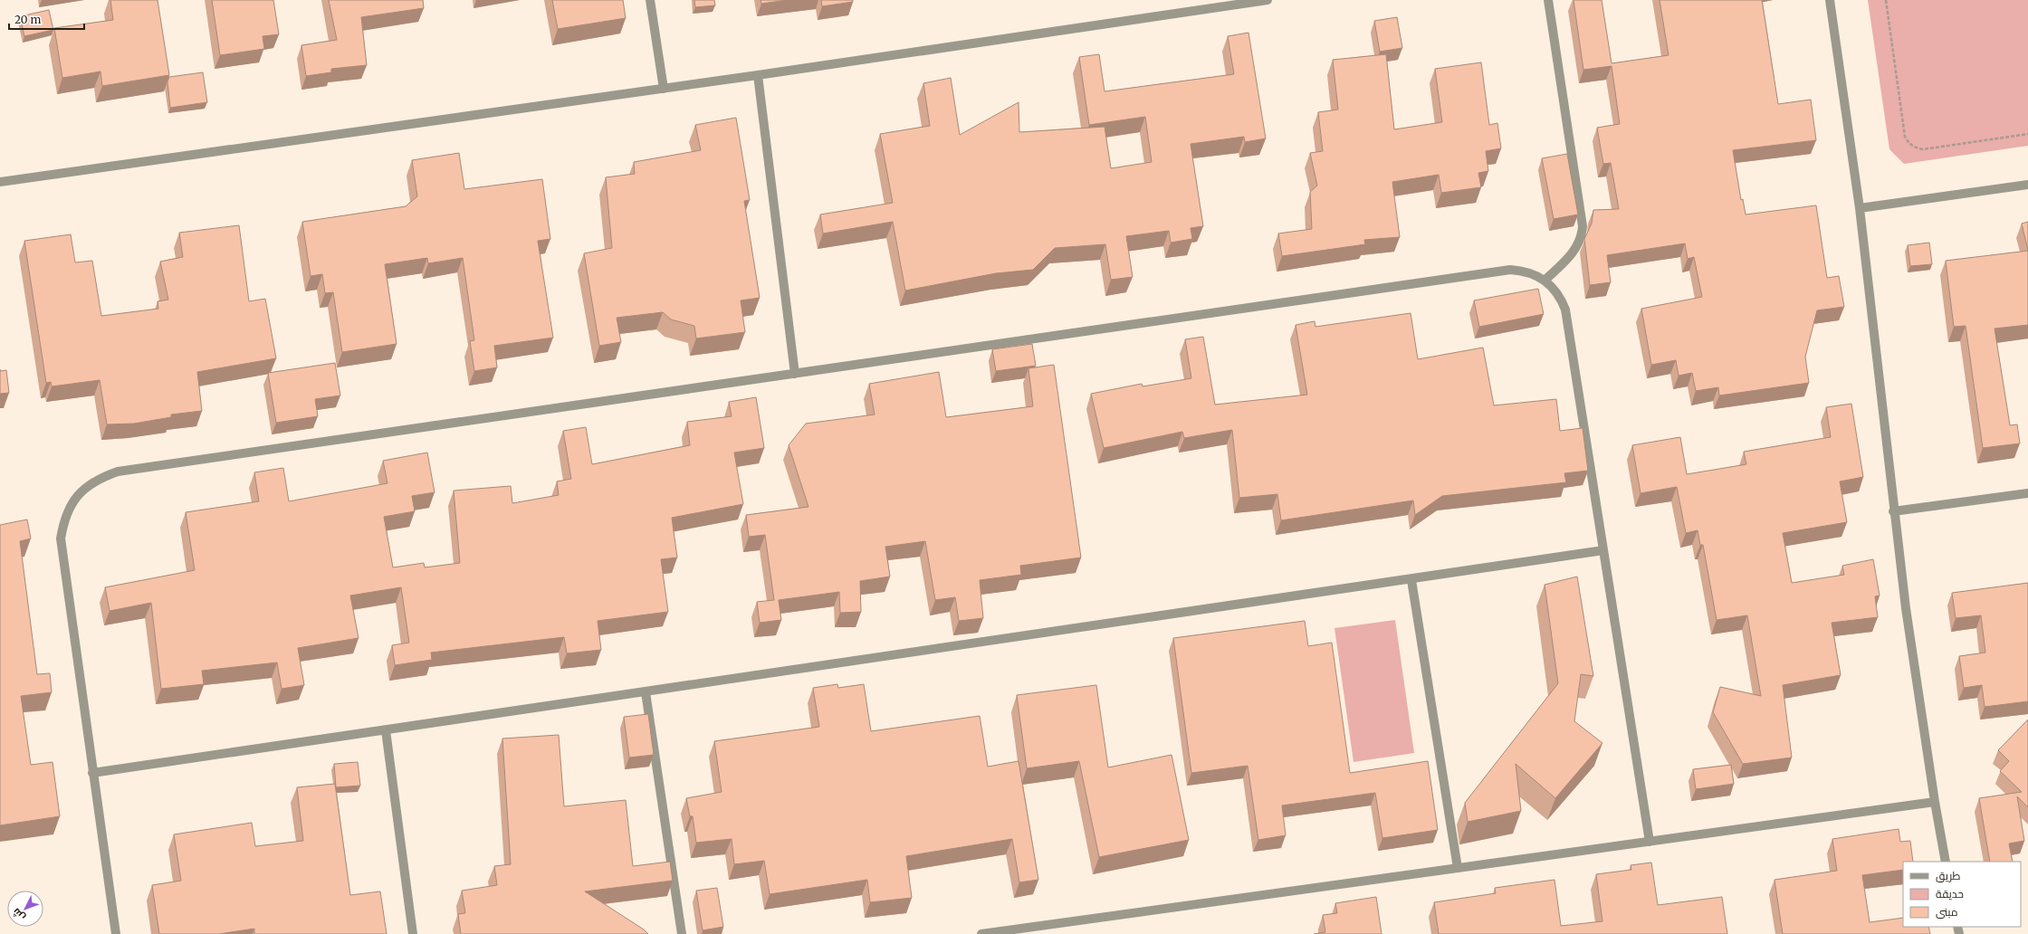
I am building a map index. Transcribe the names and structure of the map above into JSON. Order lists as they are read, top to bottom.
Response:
{
  "legend": ["طريق", "حديقة", "مبنى"],
  "scale_bar": "20 m",
  "north": "bottom left"
}
